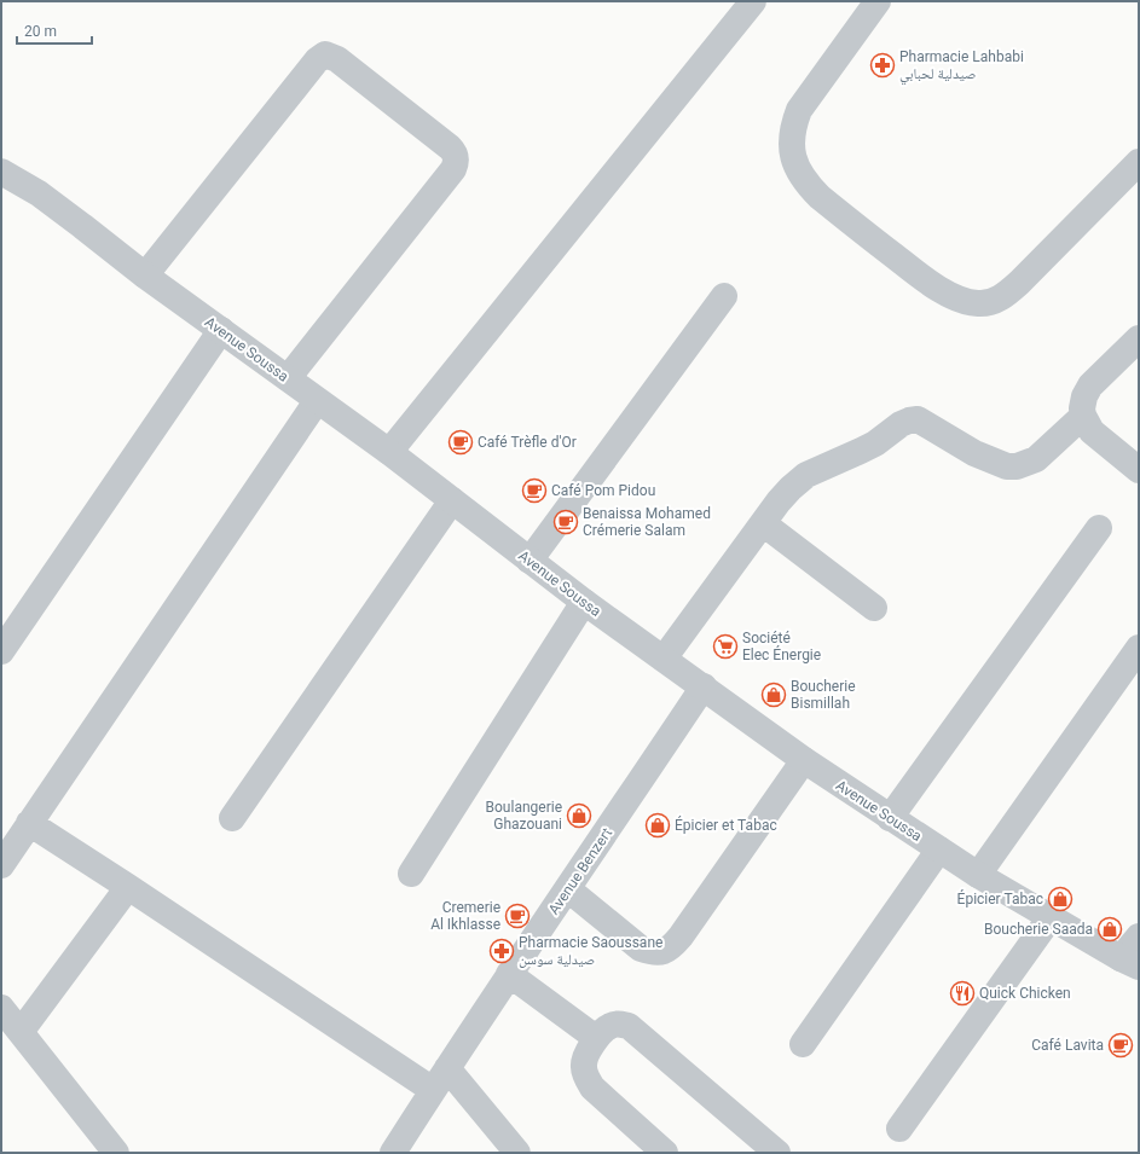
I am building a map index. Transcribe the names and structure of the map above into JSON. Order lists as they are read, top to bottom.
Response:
{
  "streets": {
    "street": ["Avenue Soussa", "Avenue Benzert"]
  },
  "crossings": [
    ["Avenue Soussa", "Avenue Benzert"]
  ],
  "places": {
    "pharmacy": ["Pharmacie Lahbabi صيدلية لحبابي", "Pharmacie Saoussane صيدلية سوسن"],
    "cafe": [
      "Café Trèfle d'Or",
      "Café Pom Pidou",
      "Benaissa Mohamed Crémerie Salam",
      "Cremerie Al Ikhlasse",
      "Café Lavita"
    ],
    "supermarket": ["Société Elec Énergie"],
    "shop": [
      "Boucherie Bismillah",
      "Boulangerie Ghazouani",
      "Épicier et Tabac",
      "Épicier Tabac",
      "Boucherie Saada"
    ],
    "restaurant": ["Quick Chicken"]
  },
  "scale_bar": "20 m"
}
